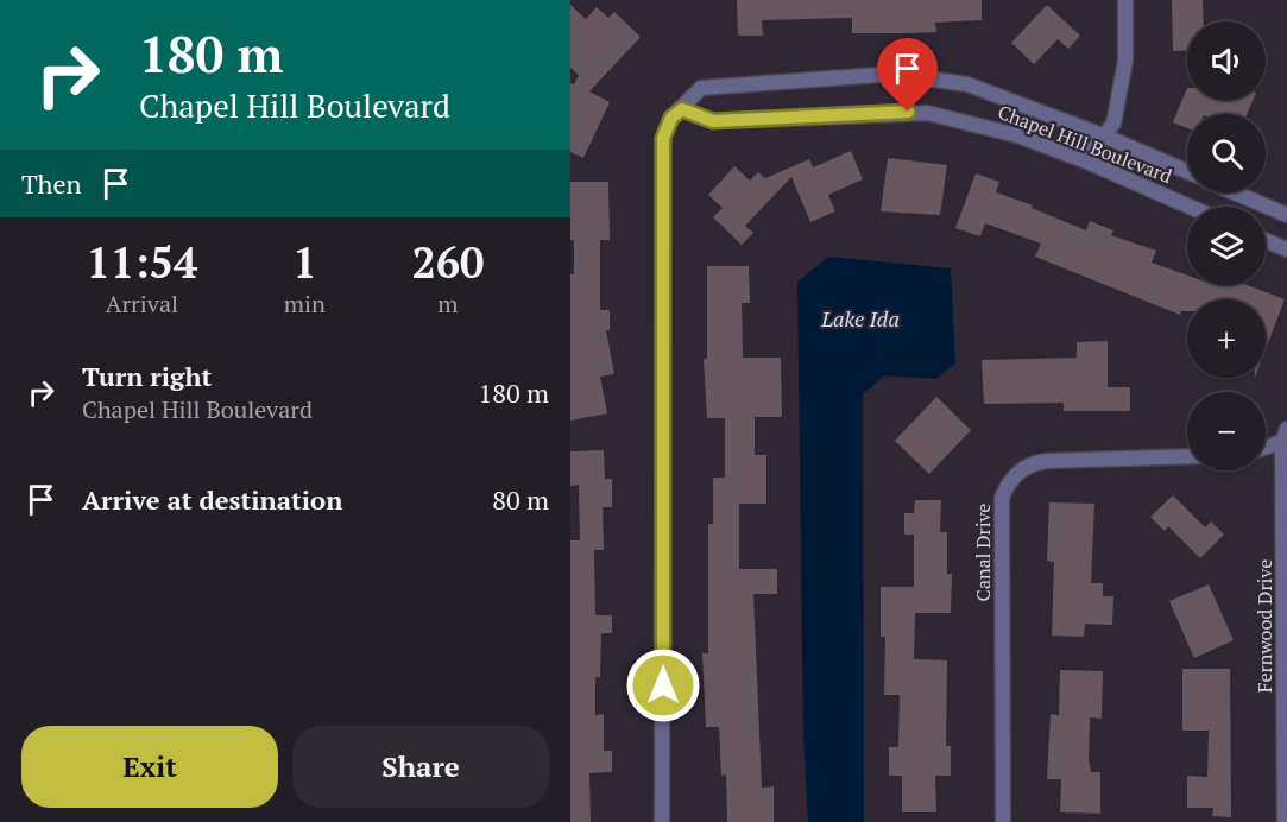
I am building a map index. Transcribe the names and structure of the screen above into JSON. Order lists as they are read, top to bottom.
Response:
{
  "streets": {
    "street": ["Chapel Hill Boulevard", "Canal Drive", "Fernwood Drive"]
  },
  "water": ["Lake Ida"],
  "page": {
    "turn": ["180 m", "Chapel Hill Boulevard"],
    "map_buttons": ["+", "−"],
    "then": "Then",
    "eta": [
      "11:54",
      "Arrival",
      "1",
      "min",
      "260",
      "m"
    ],
    "list": [
      {
        "name": "Turn right",
        "note": "Chapel Hill Boulevard",
        "value": "180 m"
      },
      {
        "name": "Arrive at destination",
        "value": "80 m"
      }
    ],
    "buttons": ["Exit", "Share"]
  }
}
